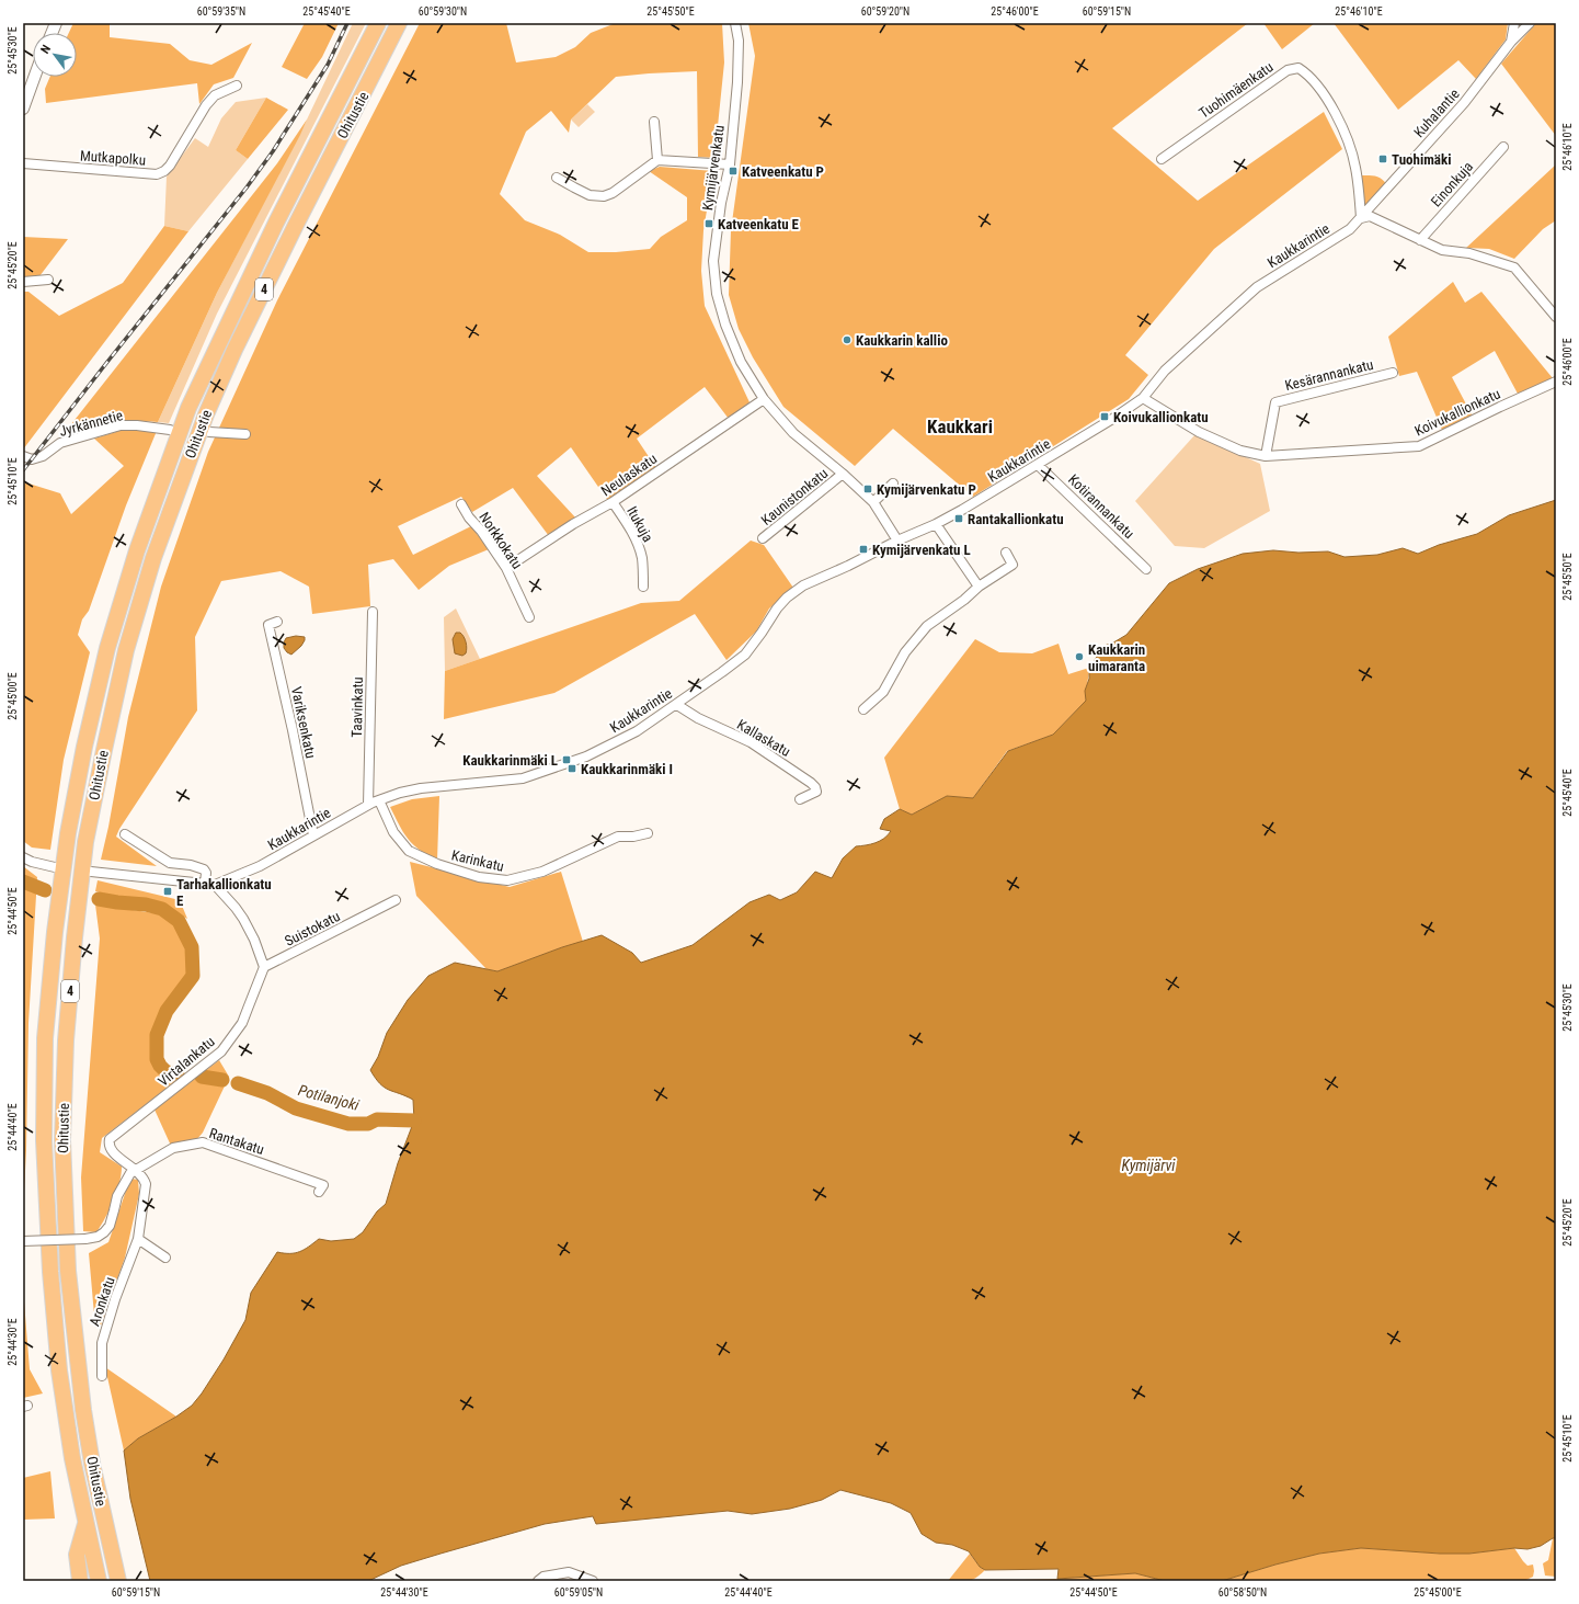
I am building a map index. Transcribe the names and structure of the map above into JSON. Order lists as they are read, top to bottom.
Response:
{
  "streets": {
    "highway": ["Ohitustie", "4"],
    "street": [
      "Tuohimäenkatu",
      "Kuhalantie",
      "Mutkapolku",
      "Kymijärvenkatu",
      "Einonkuja",
      "Kaukkarintie",
      "Kesärannankatu",
      "Koivukallionkatu",
      "Jyrkännetie",
      "Neulaskatu",
      "Kaunistonkatu",
      "Kotirannankatu",
      "Itukuja",
      "Norkkokatu",
      "Taavinkatu",
      "Variksenkatu",
      "Kallaskatu",
      "Karinkatu",
      "Suistokatu",
      "Virtalankatu",
      "Rantakatu",
      "Aronkatu"
    ]
  },
  "crossings": [
    ["Tuohimäenkatu", "Kuhalantie"],
    ["Tuohimäenkatu", "Kaukkarintie"],
    ["Kuhalantie", "Kaukkarintie"],
    ["Kymijärvenkatu", "Kaukkarintie"],
    ["Kymijärvenkatu", "Neulaskatu"],
    ["Kymijärvenkatu", "Kaunistonkatu"],
    ["Kaukkarintie", "Koivukallionkatu"],
    ["Kaukkarintie", "Kotirannankatu"],
    ["Kaukkarintie", "Taavinkatu"],
    ["Kaukkarintie", "Variksenkatu"],
    ["Kaukkarintie", "Kallaskatu"],
    ["Kaukkarintie", "Karinkatu"],
    ["Kesärannankatu", "Koivukallionkatu"],
    ["Neulaskatu", "Itukuja"],
    ["Neulaskatu", "Norkkokatu"],
    ["Suistokatu", "Virtalankatu"],
    ["Virtalankatu", "Rantakatu"],
    ["Virtalankatu", "Aronkatu"],
    ["Rantakatu", "Aronkatu"]
  ],
  "districts": ["Kaukkari"],
  "water": ["Potilanjoki", "Kymijärvi"],
  "places": {
    "transit": [
      "Tuohimäki",
      "Katveenkatu P",
      "Katveenkatu E",
      "Koivukallionkatu",
      "Kymijärvenkatu P",
      "Rantakallionkatu",
      "Kymijärvenkatu L",
      "Kaukkarinmäki L",
      "Kaukkarinmäki I",
      "Tarhakallionkatu E"
    ],
    "other": ["Kaukkarin kallio", "Kaukkarin uimaranta"]
  },
  "north": "top left",
  "coordinates": [
    "60°59'35\"N",
    "25°45'40\"E",
    "60°59'30\"N",
    "25°45'50\"E",
    "60°59'20\"N",
    "25°46'00\"E",
    "60°59'15\"N",
    "25°46'10\"E",
    "25°45'30\"E",
    "25°45'20\"E",
    "25°45'10\"E",
    "25°45'00\"E",
    "25°44'50\"E",
    "25°44'40\"E",
    "25°44'30\"E",
    "60°59'05\"N",
    "60°58'50\"N"
  ]
}
